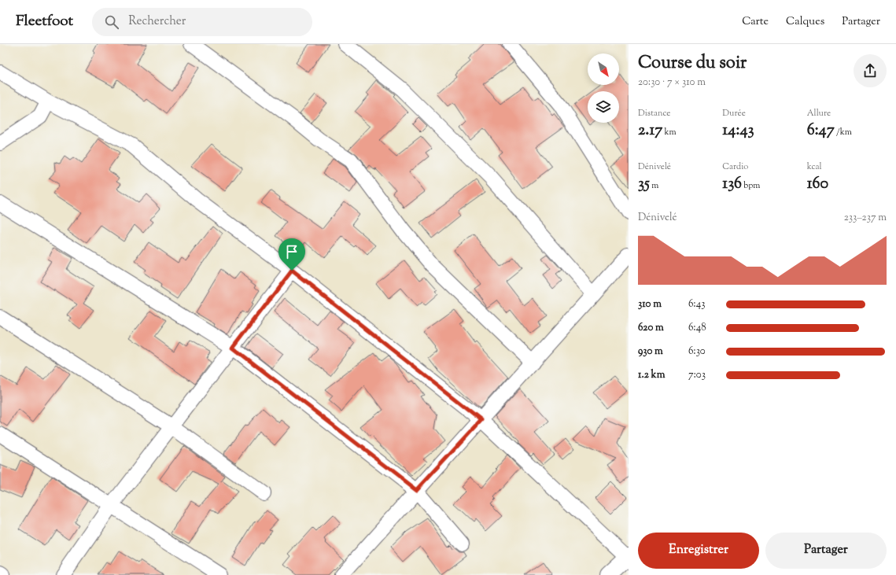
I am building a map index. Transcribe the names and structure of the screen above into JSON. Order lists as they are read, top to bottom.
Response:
{
  "north": "bottom right",
  "page": {
    "header": "Fleetfoot",
    "search": "Rechercher",
    "nav": ["Carte", "Calques", "Partager"],
    "heading": ["Course du soir", "20:30 · 7 × 310 m"],
    "stats": [
      ["Distance", "2.17 km"],
      ["Durée", "14:43"],
      ["Allure", "6:47 /km"],
      ["Dénivelé", "35 m"],
      ["Cardio", "136 bpm"],
      ["kcal", "160"]
    ],
    "chart": ["Dénivelé", "233–237 m"],
    "list": [
      {
        "name": "310 m",
        "note": "6:43"
      },
      {
        "name": "620 m",
        "note": "6:48"
      },
      {
        "name": "930 m",
        "note": "6:30"
      },
      {
        "name": "1.2 km",
        "note": "7:03"
      }
    ],
    "buttons": ["Enregistrer", "Partager"]
  }
}
